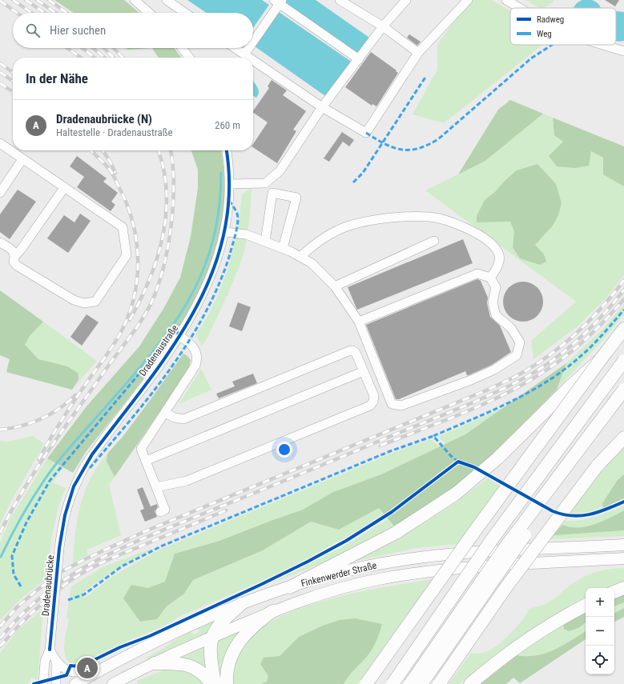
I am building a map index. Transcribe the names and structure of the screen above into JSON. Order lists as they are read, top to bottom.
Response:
{
  "streets": {
    "main road": ["Finkenwerder Straße"],
    "street": ["Dradenaustraße", "Dradenaubrücke"]
  },
  "crossings": [
    ["Dradenaustraße", "Dradenaubrücke"]
  ],
  "legend": ["Radweg", "Weg"],
  "page": {
    "search": "Hier suchen",
    "heading": "In der Nähe",
    "list": [
      {
        "mark": "A",
        "name": "Dradenaubrücke (N)",
        "note": "Haltestelle · Dradenaustraße",
        "value": "260 m"
      }
    ],
    "map_buttons": ["+", "−"],
    "pins": "A"
  }
}
